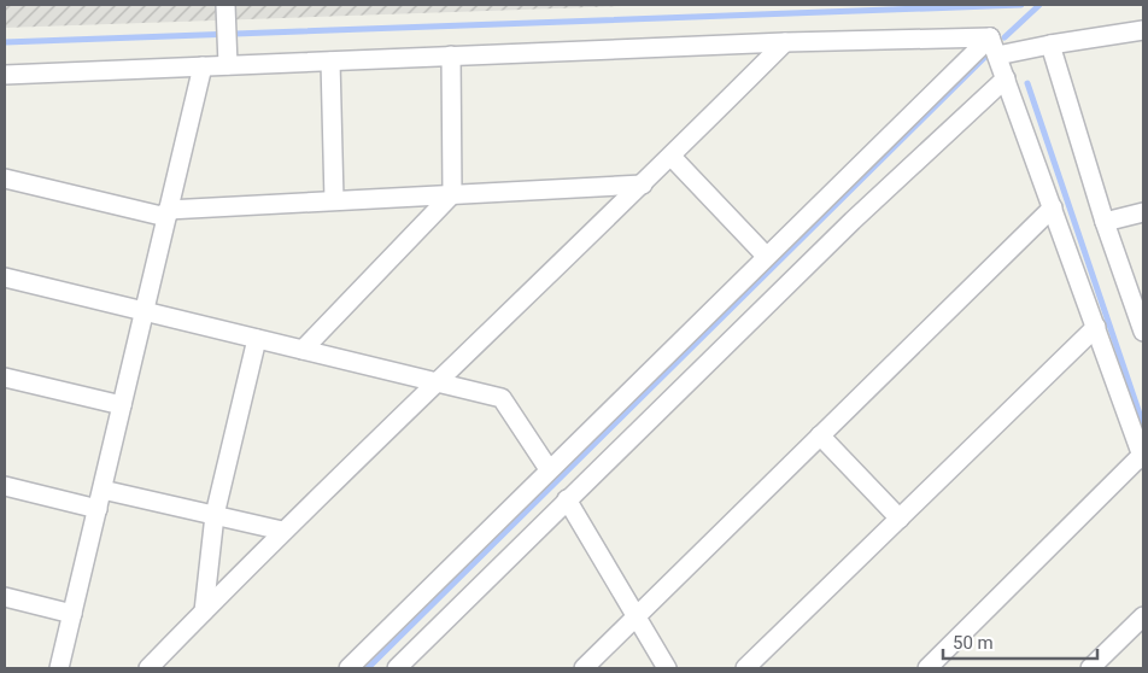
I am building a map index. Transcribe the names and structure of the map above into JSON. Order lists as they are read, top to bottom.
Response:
{
  "scale_bar": "50 m"
}
